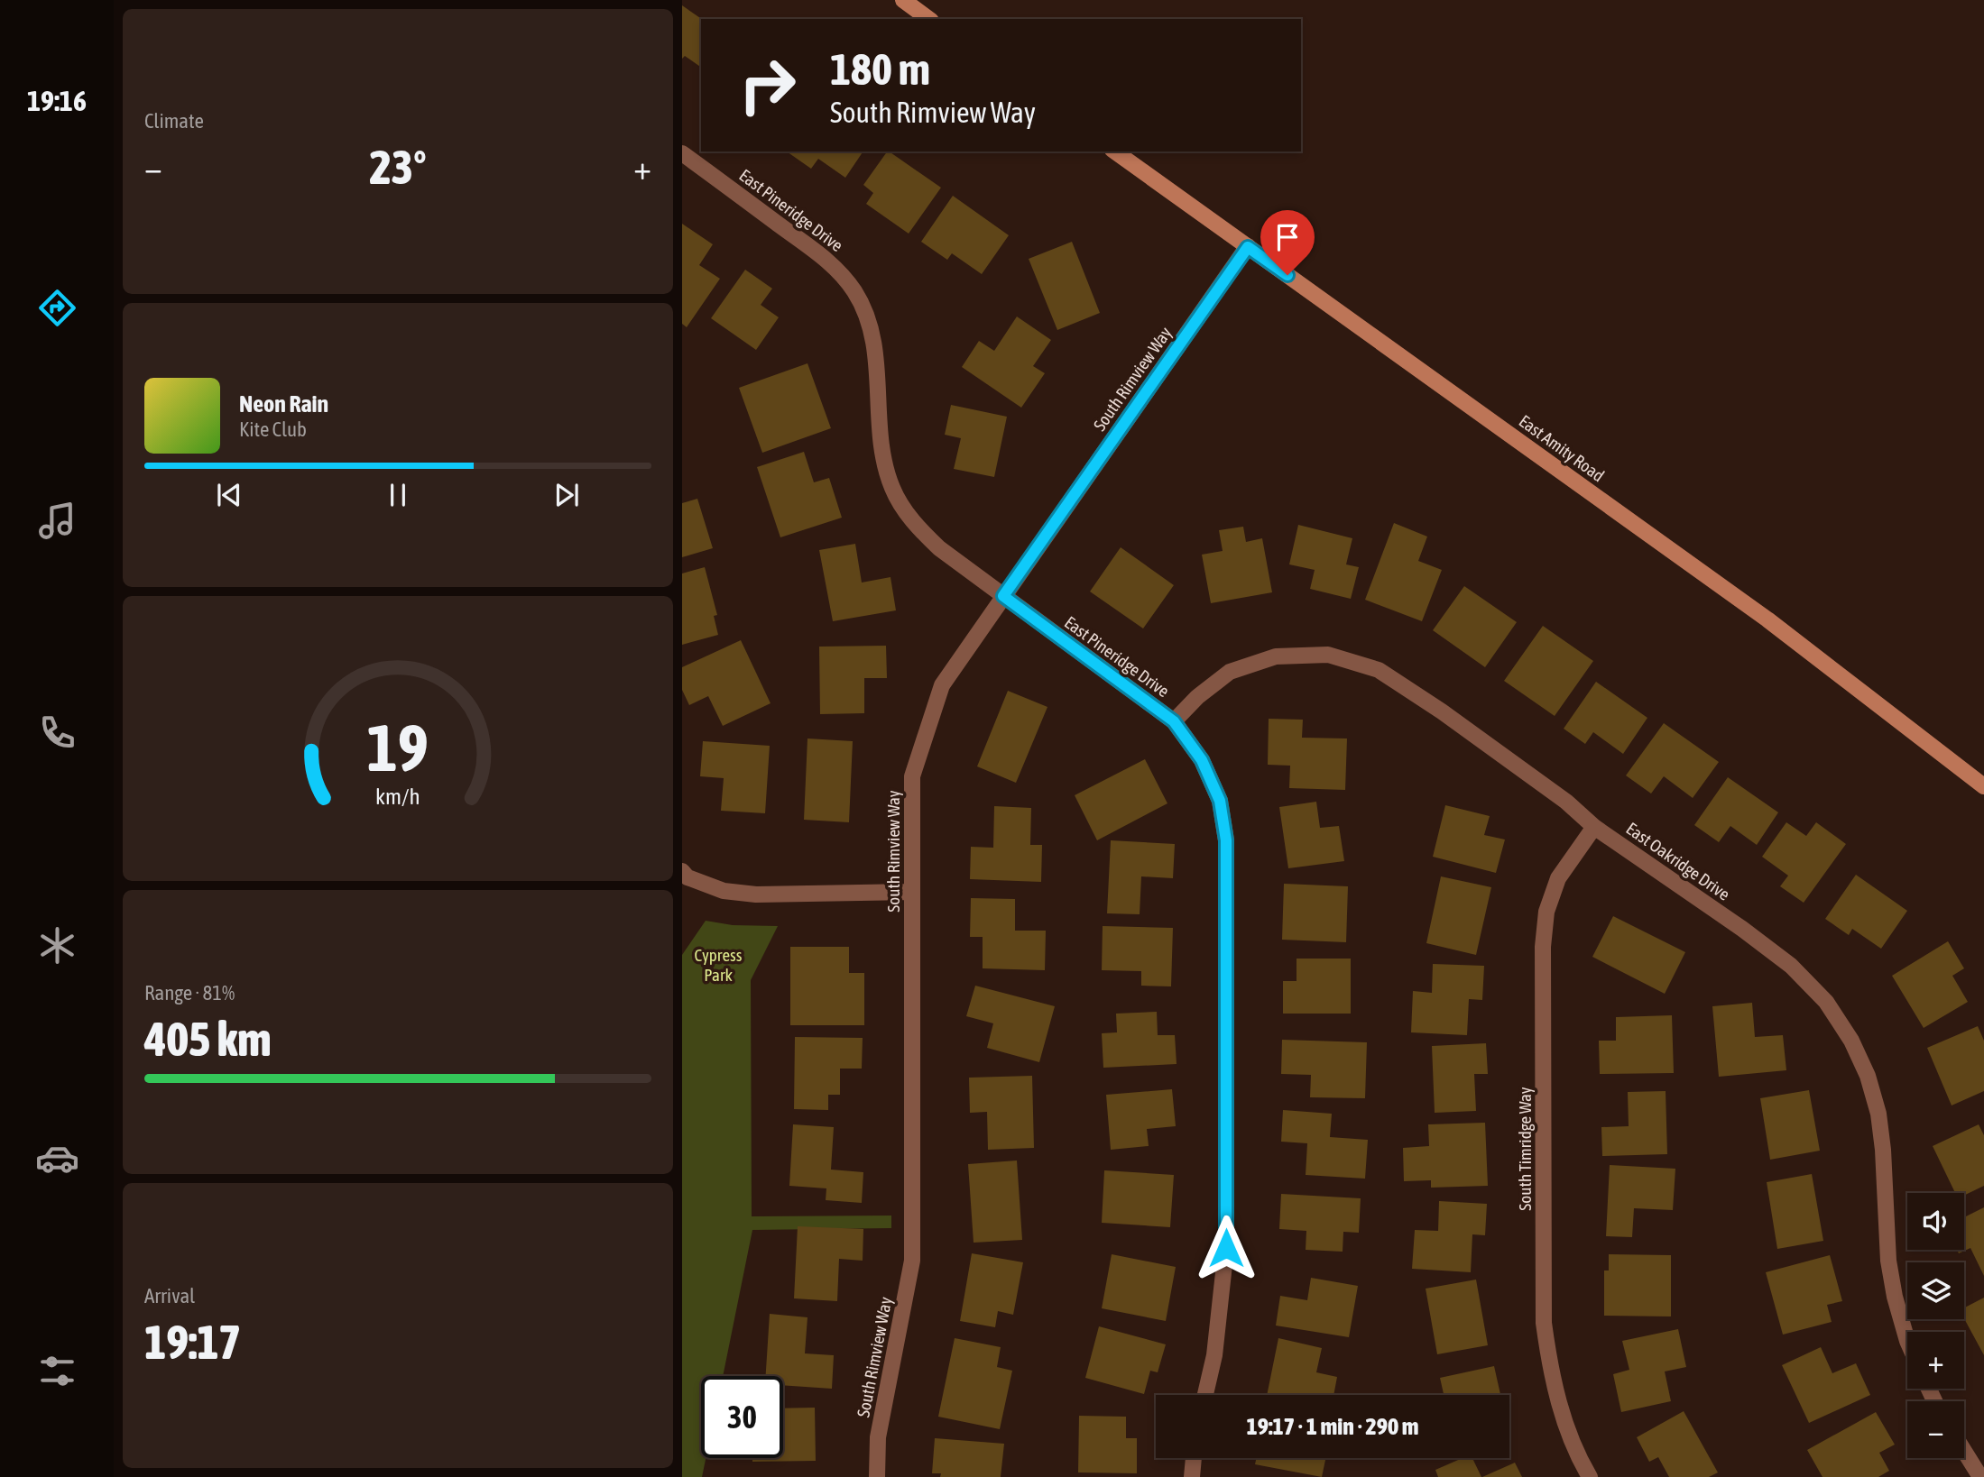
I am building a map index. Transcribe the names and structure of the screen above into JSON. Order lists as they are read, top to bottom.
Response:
{
  "streets": {
    "street": [
      "East Pineridge Drive",
      "South Rimview Way",
      "East Amity Road",
      "East Oakridge Drive",
      "South Timridge Way"
    ]
  },
  "crossings": [
    ["East Pineridge Drive", "South Rimview Way"],
    ["East Pineridge Drive", "East Oakridge Drive"],
    ["South Rimview Way", "East Amity Road"],
    ["East Oakridge Drive", "South Timridge Way"]
  ],
  "parks": ["Cypress Park"],
  "page": {
    "tabs": "19:16",
    "tile": [
      "Climate",
      ["Range · 81%", "405 km"],
      ["Arrival", "19:17"]
    ],
    "turn": ["180 m", "South Rimview Way"],
    "heat": ["−", "23°", "+"],
    "song": ["Neon Rain", "Kite Club"],
    "map_buttons": ["+", "−"],
    "limit": "30",
    "trip": "19:17 · 1 min · 290 m",
    "gauge": ["19", "km/h"]
  }
}
